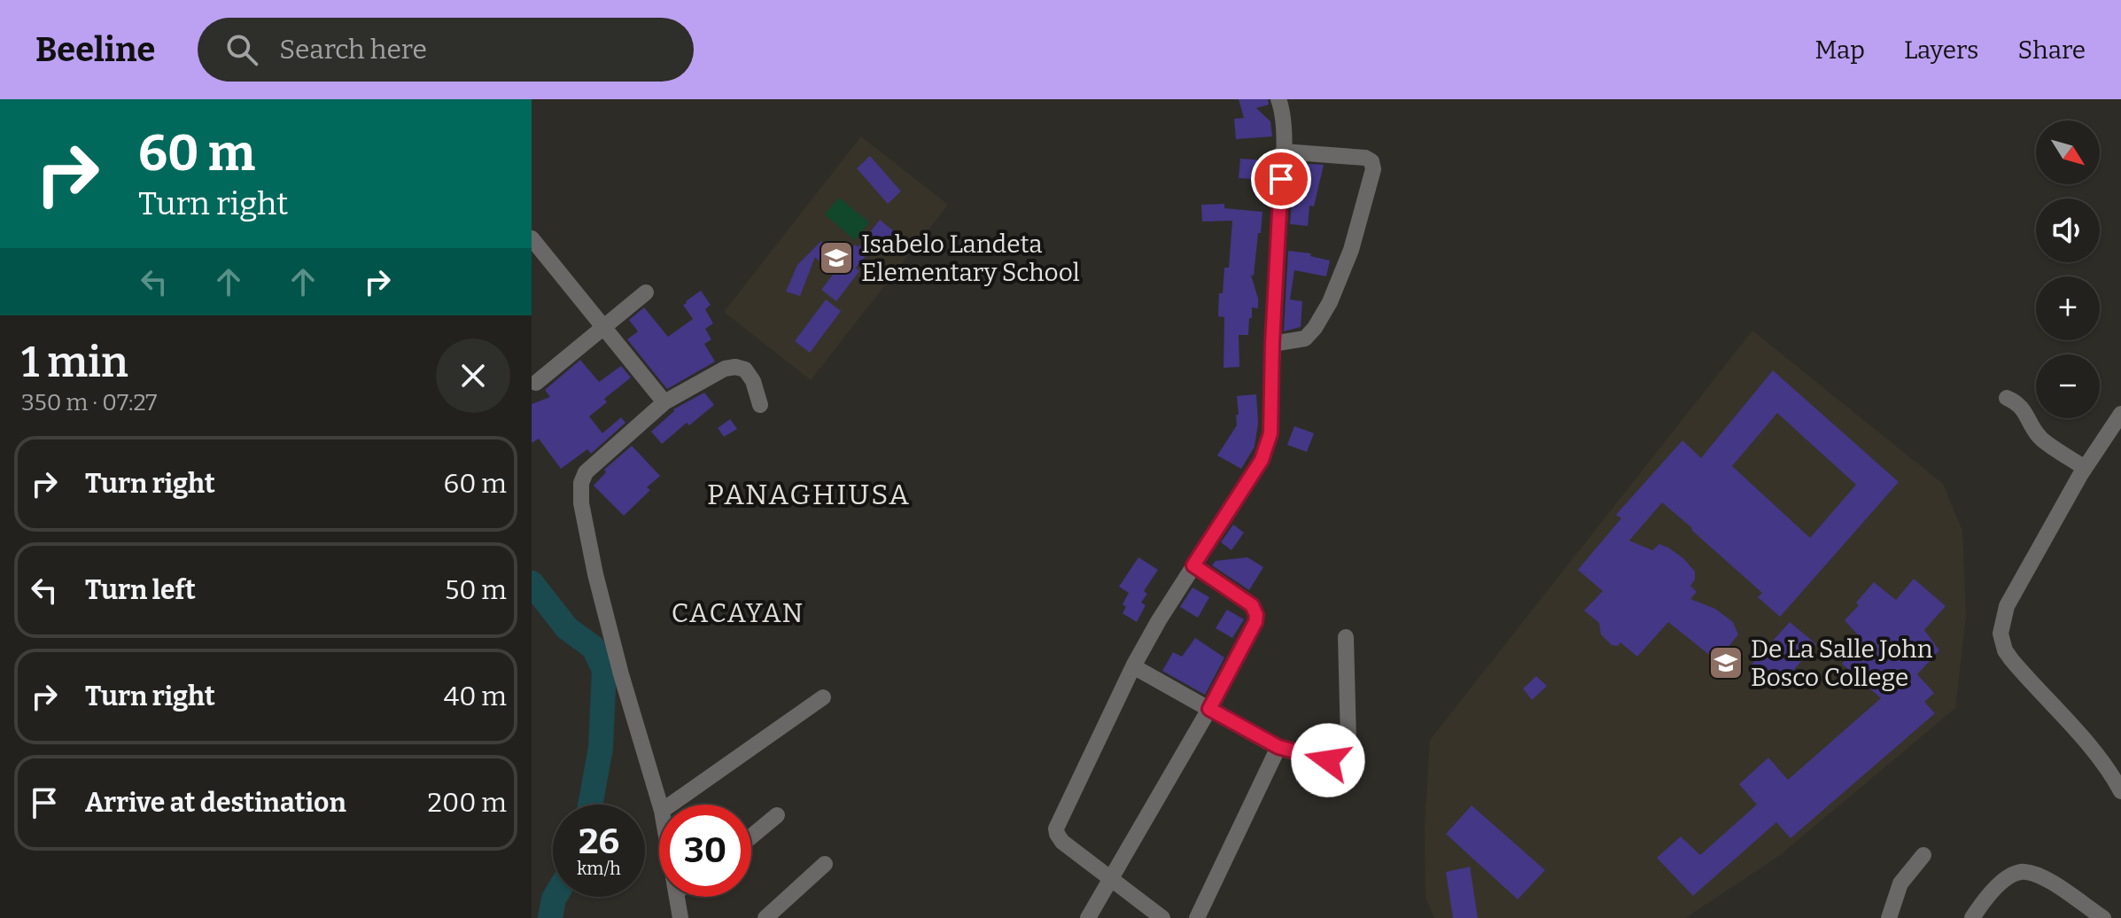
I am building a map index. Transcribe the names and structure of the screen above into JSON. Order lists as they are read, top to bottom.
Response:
{
  "districts": ["PANAGHIUSA", "CACAYAN"],
  "places": {
    "school or university": ["Isabelo Landeta Elementary School", "De La Salle John Bosco College"]
  },
  "north": "bottom right",
  "page": {
    "header": "Beeline",
    "search": "Search here",
    "nav": ["Map", "Layers", "Share"],
    "turn": ["60 m", "Turn right"],
    "map_buttons": ["+", "−"],
    "heading": ["1 min", "350 m · 07:27"],
    "list": [
      {
        "name": "Turn right",
        "value": "60 m"
      },
      {
        "name": "Turn left",
        "value": "50 m"
      },
      {
        "name": "Turn right",
        "value": "40 m"
      },
      {
        "name": "Arrive at destination",
        "value": "200 m"
      }
    ],
    "speed": "26 km/h",
    "limit": "30"
  }
}
